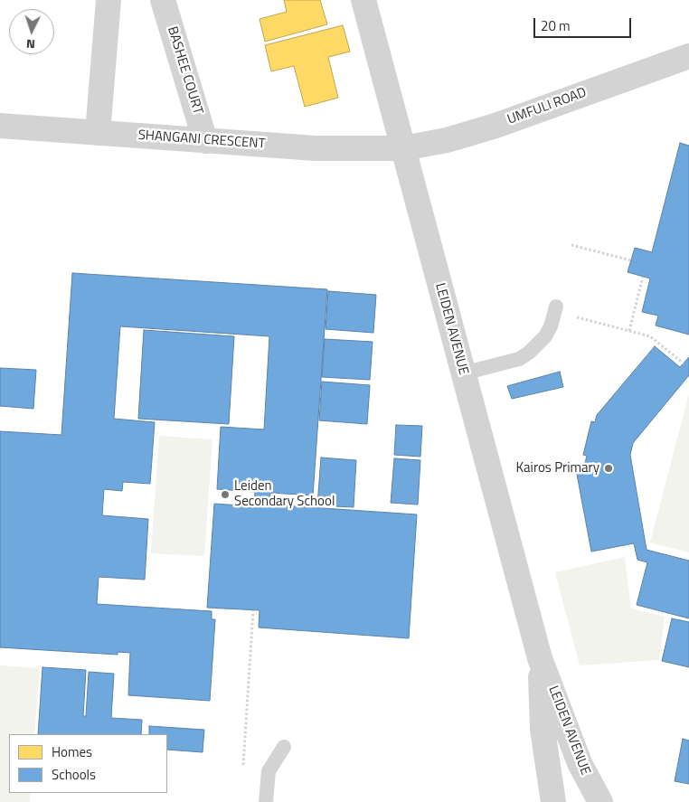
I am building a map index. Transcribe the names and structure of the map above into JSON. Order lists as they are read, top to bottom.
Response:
{
  "streets": {
    "street": [
      "BASHEE COURT",
      "UMFULI ROAD",
      "SHANGANI CRESCENT",
      "LEIDEN AVENUE"
    ]
  },
  "crossings": [
    ["BASHEE COURT", "SHANGANI CRESCENT"],
    ["UMFULI ROAD", "SHANGANI CRESCENT"],
    ["UMFULI ROAD", "LEIDEN AVENUE"],
    ["SHANGANI CRESCENT", "LEIDEN AVENUE"]
  ],
  "places": ["Kairos Primary", "Leiden Secondary School"],
  "legend": ["Homes", "Schools"],
  "scale_bar": "20 m",
  "north": "bottom"
}
